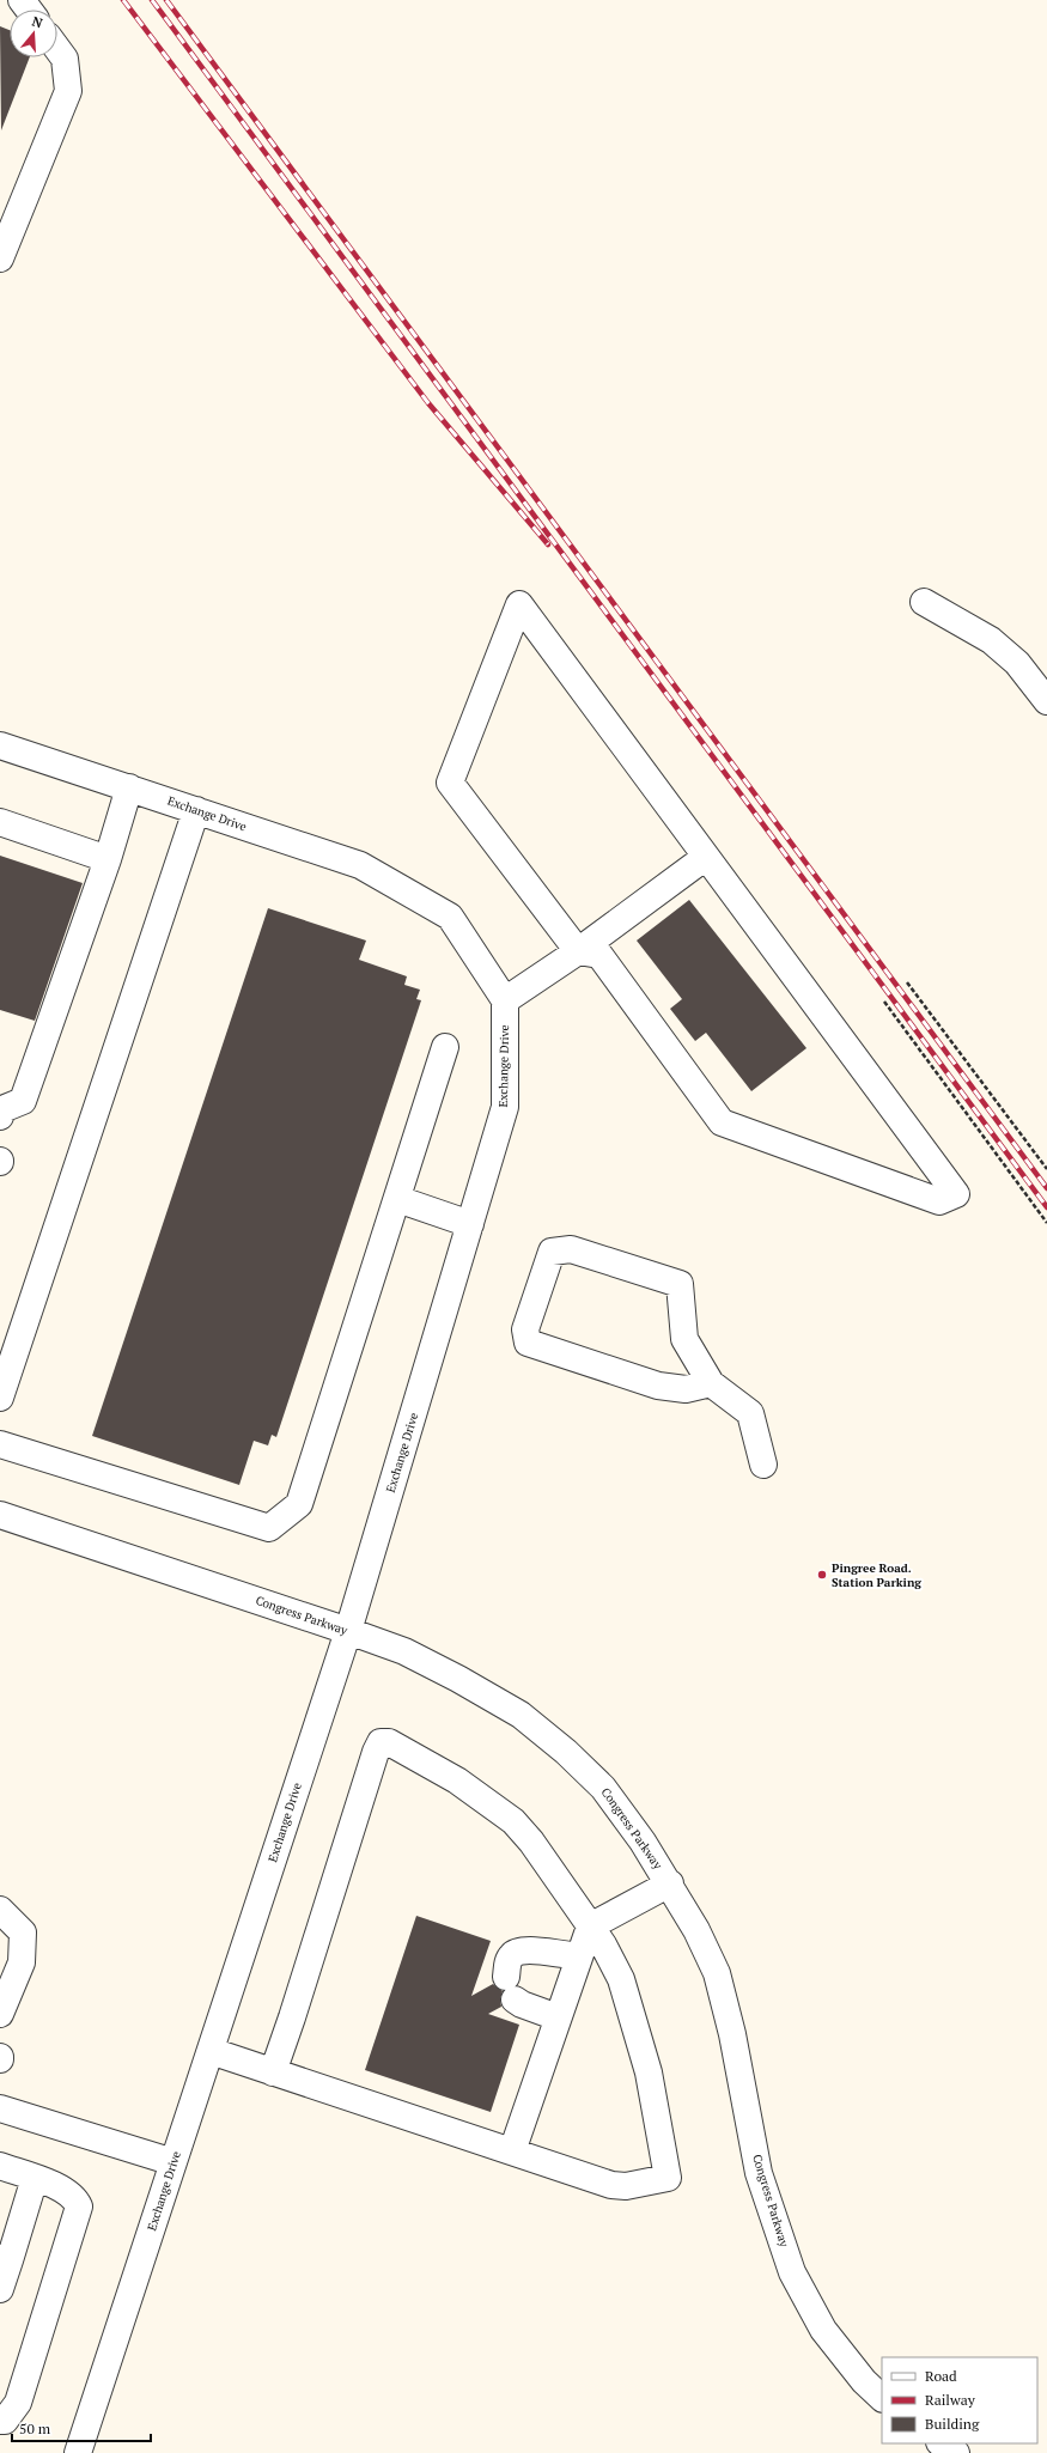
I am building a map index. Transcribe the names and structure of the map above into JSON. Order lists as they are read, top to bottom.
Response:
{
  "streets": {
    "street": ["Exchange Drive", "Congress Parkway"]
  },
  "crossings": [
    ["Exchange Drive", "Congress Parkway"]
  ],
  "places": ["Pingree Road. Station Parking"],
  "legend": ["Road", "Railway", "Building"],
  "scale_bar": "50 m",
  "north": "top"
}
